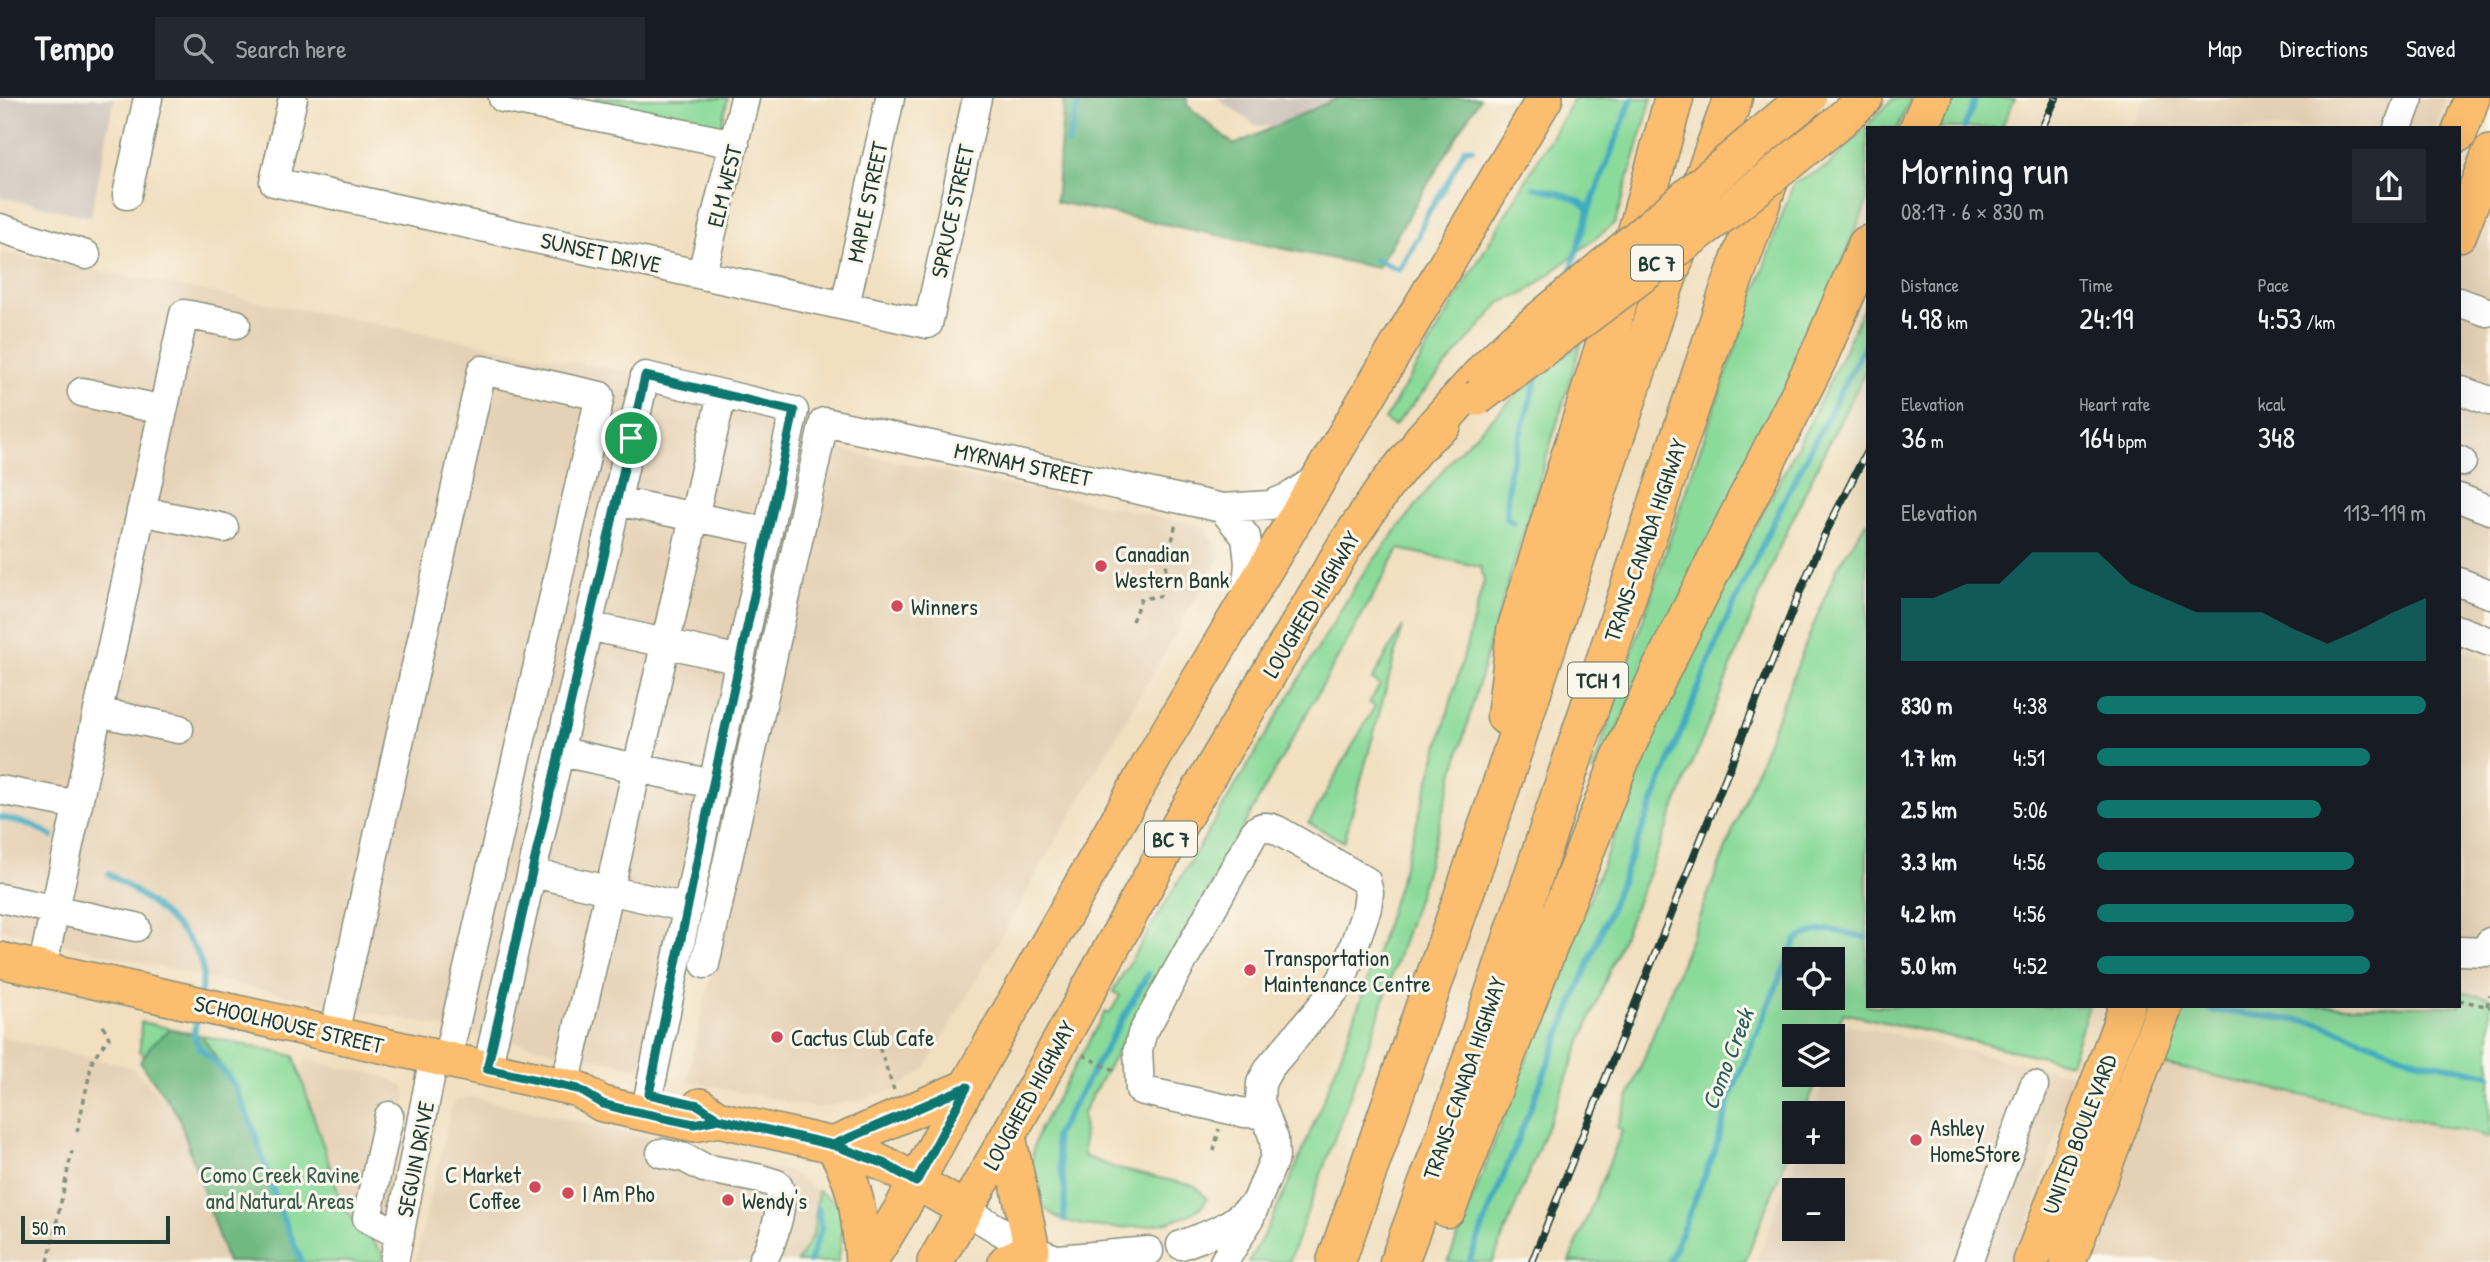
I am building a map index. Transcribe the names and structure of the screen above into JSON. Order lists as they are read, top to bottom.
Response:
{
  "streets": {
    "highway": ["TRANS-CANADA HIGHWAY", "TCH 1"],
    "main road": [
      "BC 7",
      "LOUGHEED HIGHWAY",
      "SCHOOLHOUSE STREET",
      "UNITED BOULEVARD"
    ],
    "street": [
      "ELM WEST",
      "MAPLE STREET",
      "SPRUCE STREET",
      "SUNSET DRIVE",
      "MYRNAM STREET",
      "SEGUIN DRIVE"
    ]
  },
  "crossings": [
    ["ELM WEST", "SUNSET DRIVE"],
    ["MAPLE STREET", "SUNSET DRIVE"],
    ["SPRUCE STREET", "SUNSET DRIVE"],
    ["BC 7", "MYRNAM STREET"],
    ["BC 7", "SCHOOLHOUSE STREET"],
    ["LOUGHEED HIGHWAY", "SCHOOLHOUSE STREET"],
    ["SCHOOLHOUSE STREET", "SEGUIN DRIVE"]
  ],
  "water": ["Como Creek"],
  "parks": ["Como Creek Ravine and Natural Areas"],
  "places": [
    "Canadian Western Bank",
    "Winners",
    "Transportation Maintenance Centre",
    "Cactus Club Cafe",
    "Ashley HomeStore",
    "C Market Coffee",
    "I Am Pho",
    "Wendy's"
  ],
  "scale_bar": "50 m",
  "page": {
    "header": "Tempo",
    "search": "Search here",
    "nav": ["Map", "Directions", "Saved"],
    "heading": ["Morning run", "08:17 · 6 × 830 m"],
    "stats": [
      ["Distance", "4.98 km"],
      ["Time", "24:19"],
      ["Pace", "4:53 /km"],
      ["Elevation", "36 m"],
      ["Heart rate", "164 bpm"],
      ["kcal", "348"]
    ],
    "chart": ["Elevation", "113–119 m"],
    "list": [
      {
        "name": "830 m",
        "note": "4:38"
      },
      {
        "name": "1.7 km",
        "note": "4:51"
      },
      {
        "name": "2.5 km",
        "note": "5:06"
      },
      {
        "name": "3.3 km",
        "note": "4:56"
      },
      {
        "name": "4.2 km",
        "note": "4:56"
      },
      {
        "name": "5.0 km",
        "note": "4:52"
      }
    ],
    "map_buttons": ["+", "−"],
    "scale": "50 m"
  }
}
